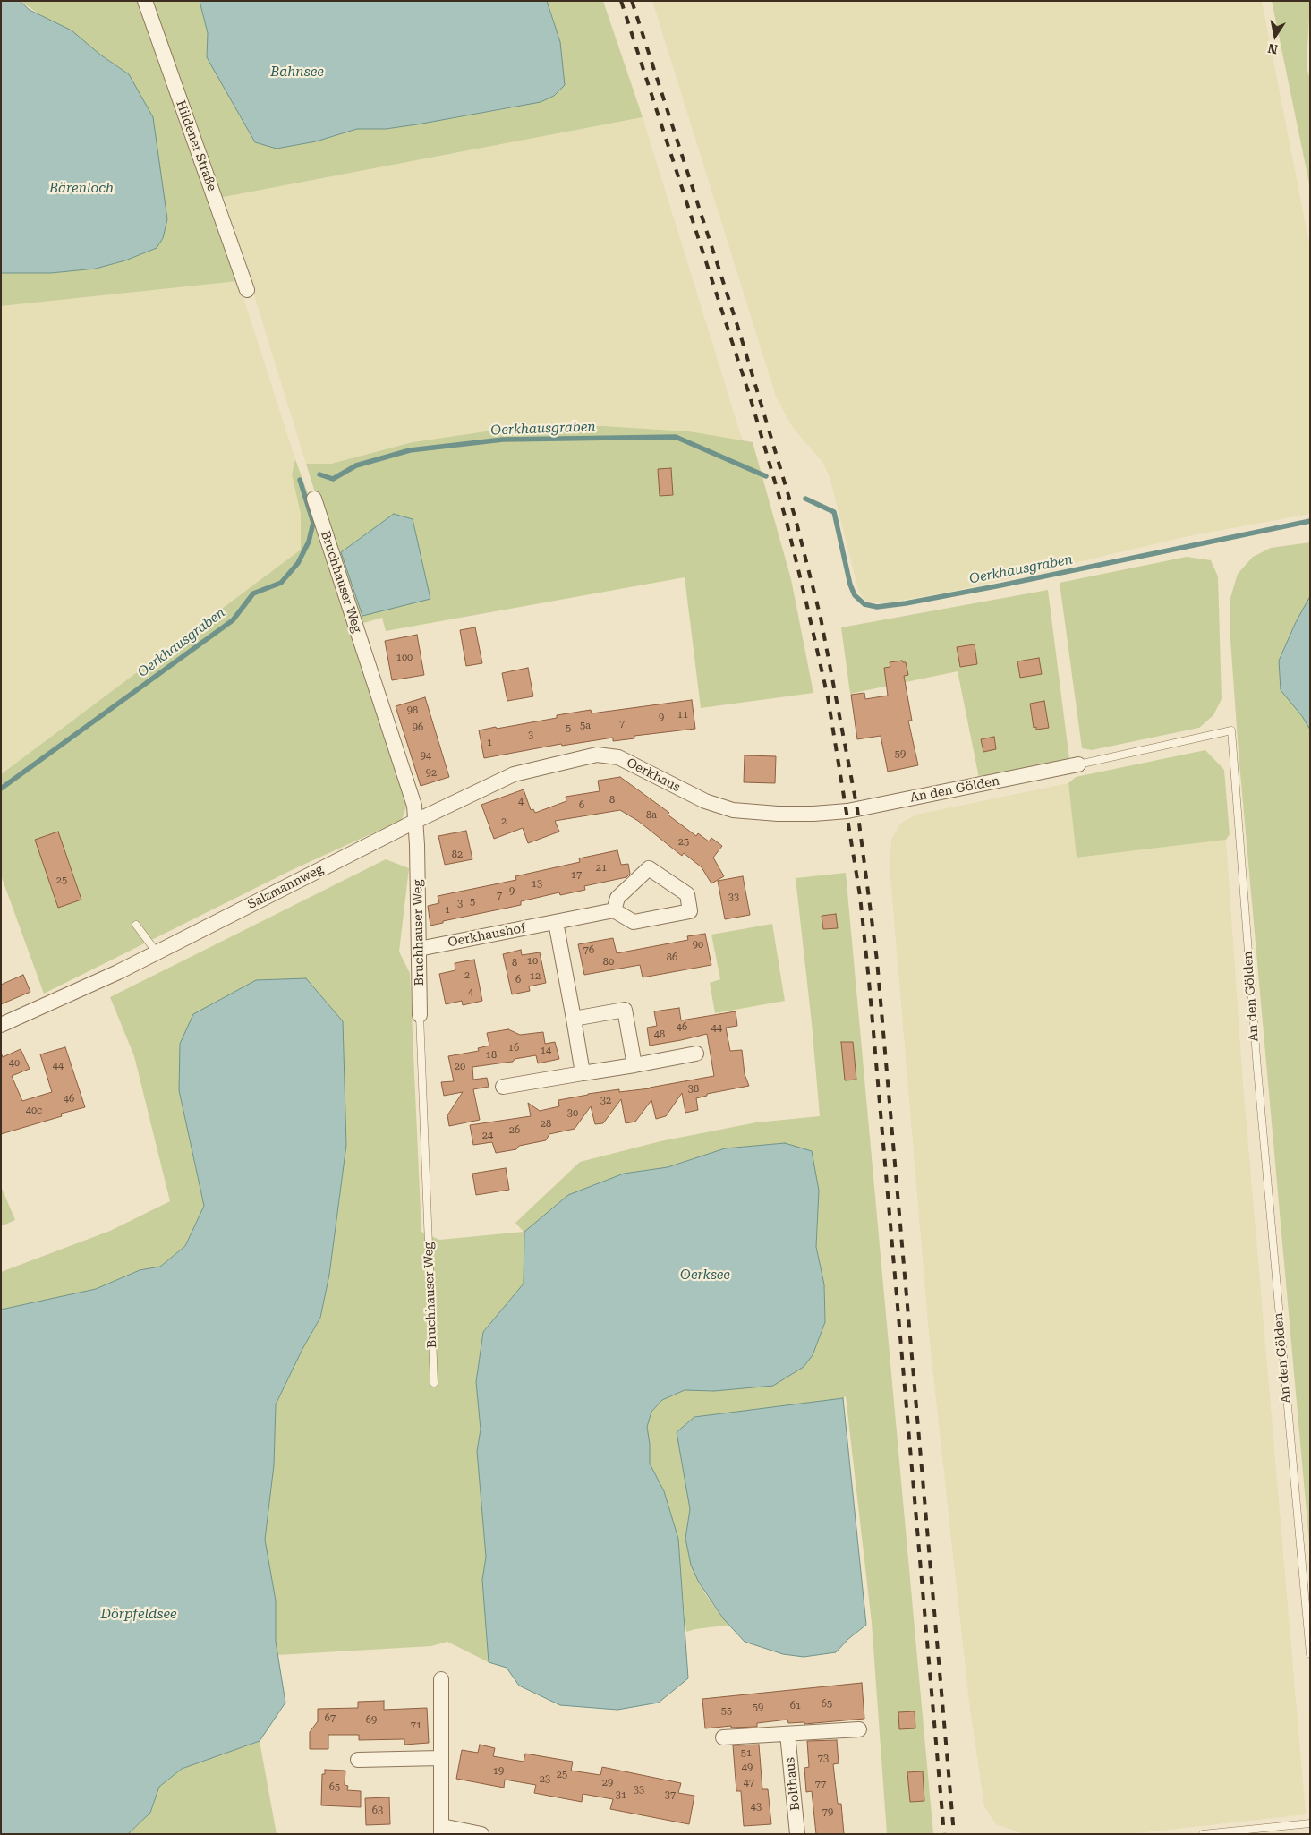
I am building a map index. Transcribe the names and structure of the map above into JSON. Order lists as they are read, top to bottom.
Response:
{
  "streets": {
    "street": [
      "Hildener Straße",
      "Bruchhauser Weg",
      "Oerkhaus",
      "An den Gölden",
      "Salzmannweg",
      "Oerkhaushof",
      "Bolthaus"
    ]
  },
  "crossings": [
    ["Bruchhauser Weg", "Oerkhaus"],
    ["Bruchhauser Weg", "Salzmannweg"],
    ["Bruchhauser Weg", "Oerkhaushof"],
    ["Oerkhaus", "An den Gölden"],
    ["Oerkhaus", "Salzmannweg"]
  ],
  "water": [
    "Bahnsee",
    "Bärenloch",
    "Oerkhausgraben",
    "Oerksee",
    "Dörpfeldsee"
  ],
  "house_numbers": [
    "100",
    "98",
    "11",
    "9",
    "7",
    "5a",
    "96",
    "5",
    "3",
    "1",
    "59",
    "94",
    "92",
    "8",
    "4",
    "6",
    "8a",
    "2",
    "25",
    "82",
    "21",
    "17",
    "25",
    "13",
    "9",
    "7",
    "33",
    "5",
    "3",
    "1",
    "90",
    "76",
    "86",
    "10",
    "80",
    "8",
    "2",
    "12",
    "6",
    "4",
    "46",
    "44",
    "48",
    "16",
    "14",
    "18",
    "40",
    "44",
    "20",
    "38",
    "46",
    "32",
    "40c",
    "30",
    "28",
    "26",
    "24",
    "65",
    "61",
    "59",
    "55",
    "67",
    "69",
    "71",
    "51",
    "73",
    "49",
    "19",
    "25",
    "23",
    "29",
    "47",
    "77",
    "65",
    "33",
    "31",
    "37",
    "43",
    "63",
    "79"
  ],
  "north": "bottom"
}
